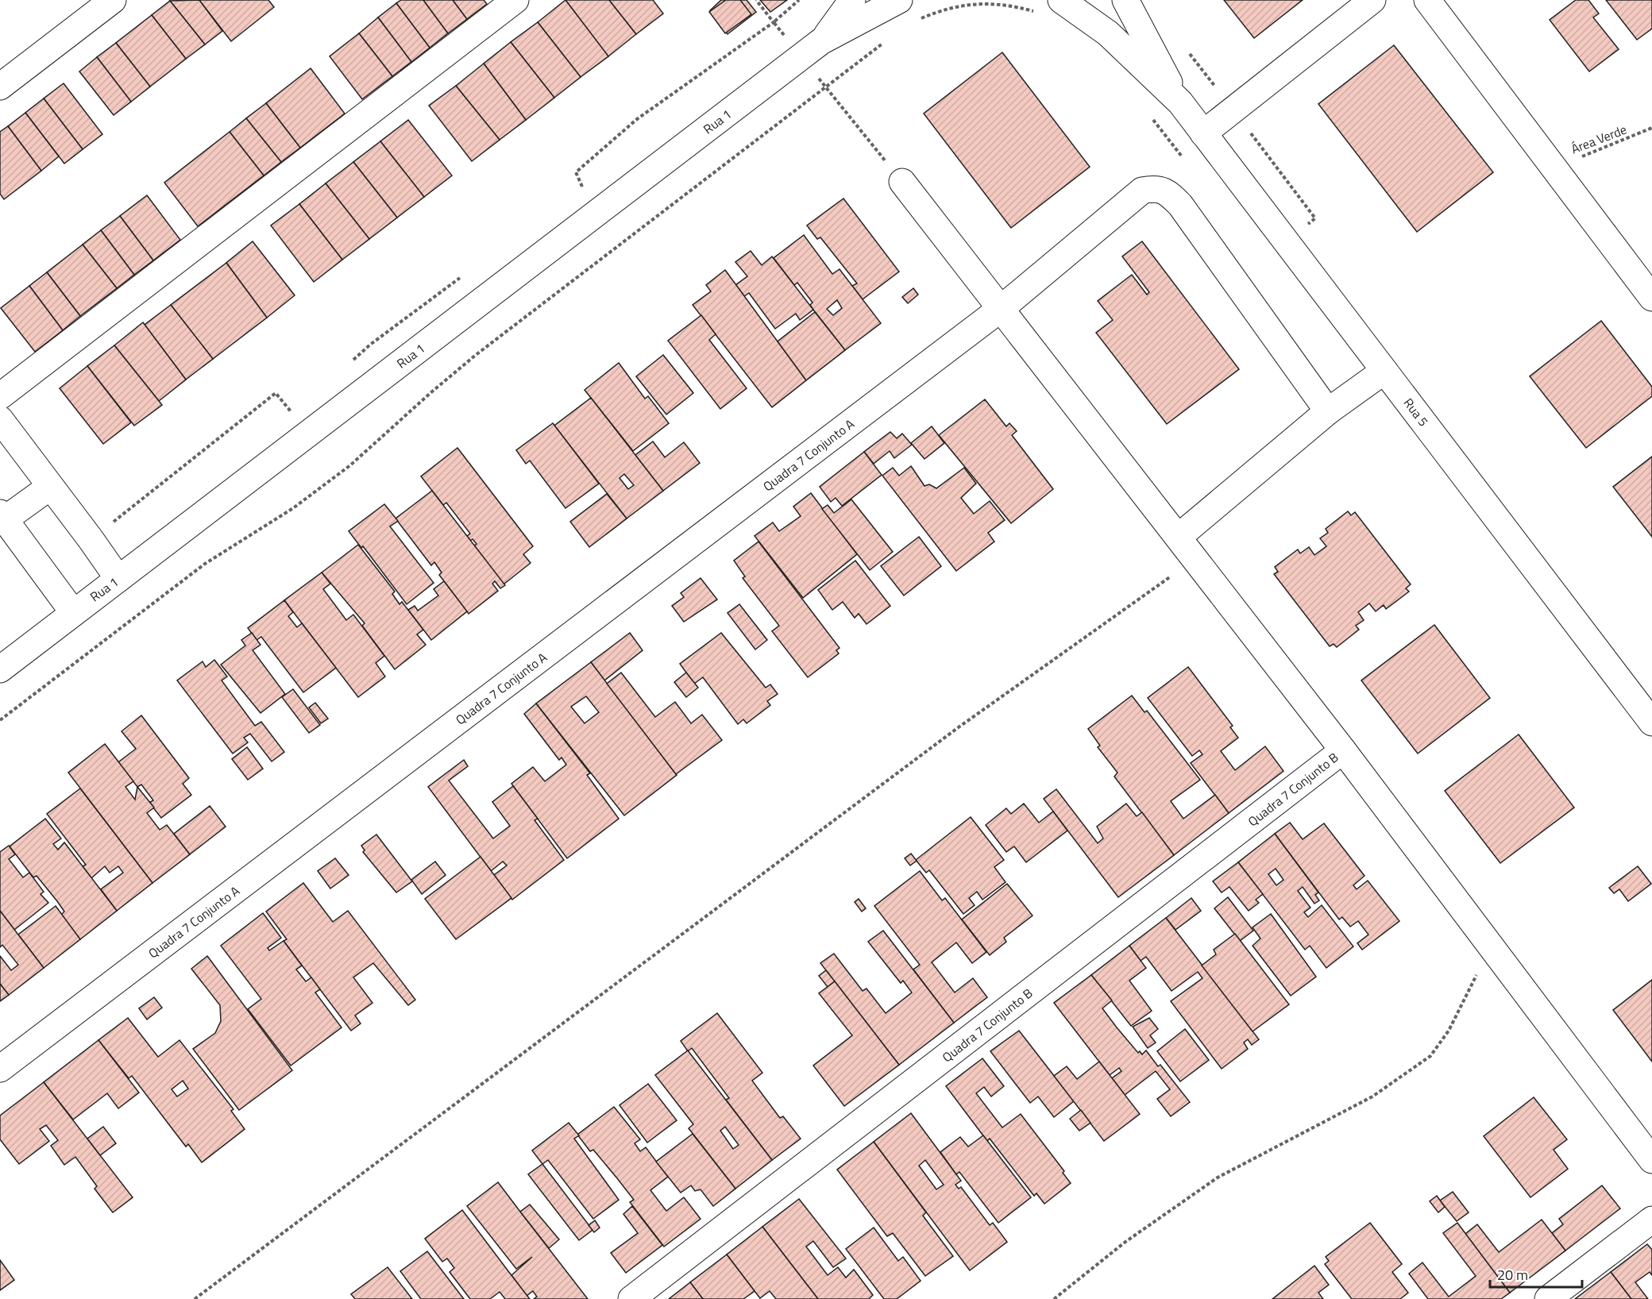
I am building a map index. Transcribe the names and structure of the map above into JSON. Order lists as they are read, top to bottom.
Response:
{
  "streets": {
    "street": [
      "Rua 1",
      "Rua 5",
      "Quadra 7 Conjunto A",
      "Quadra 7 Conjunto B"
    ],
    "path": ["Área Verde"]
  },
  "scale_bar": "20 m"
}
